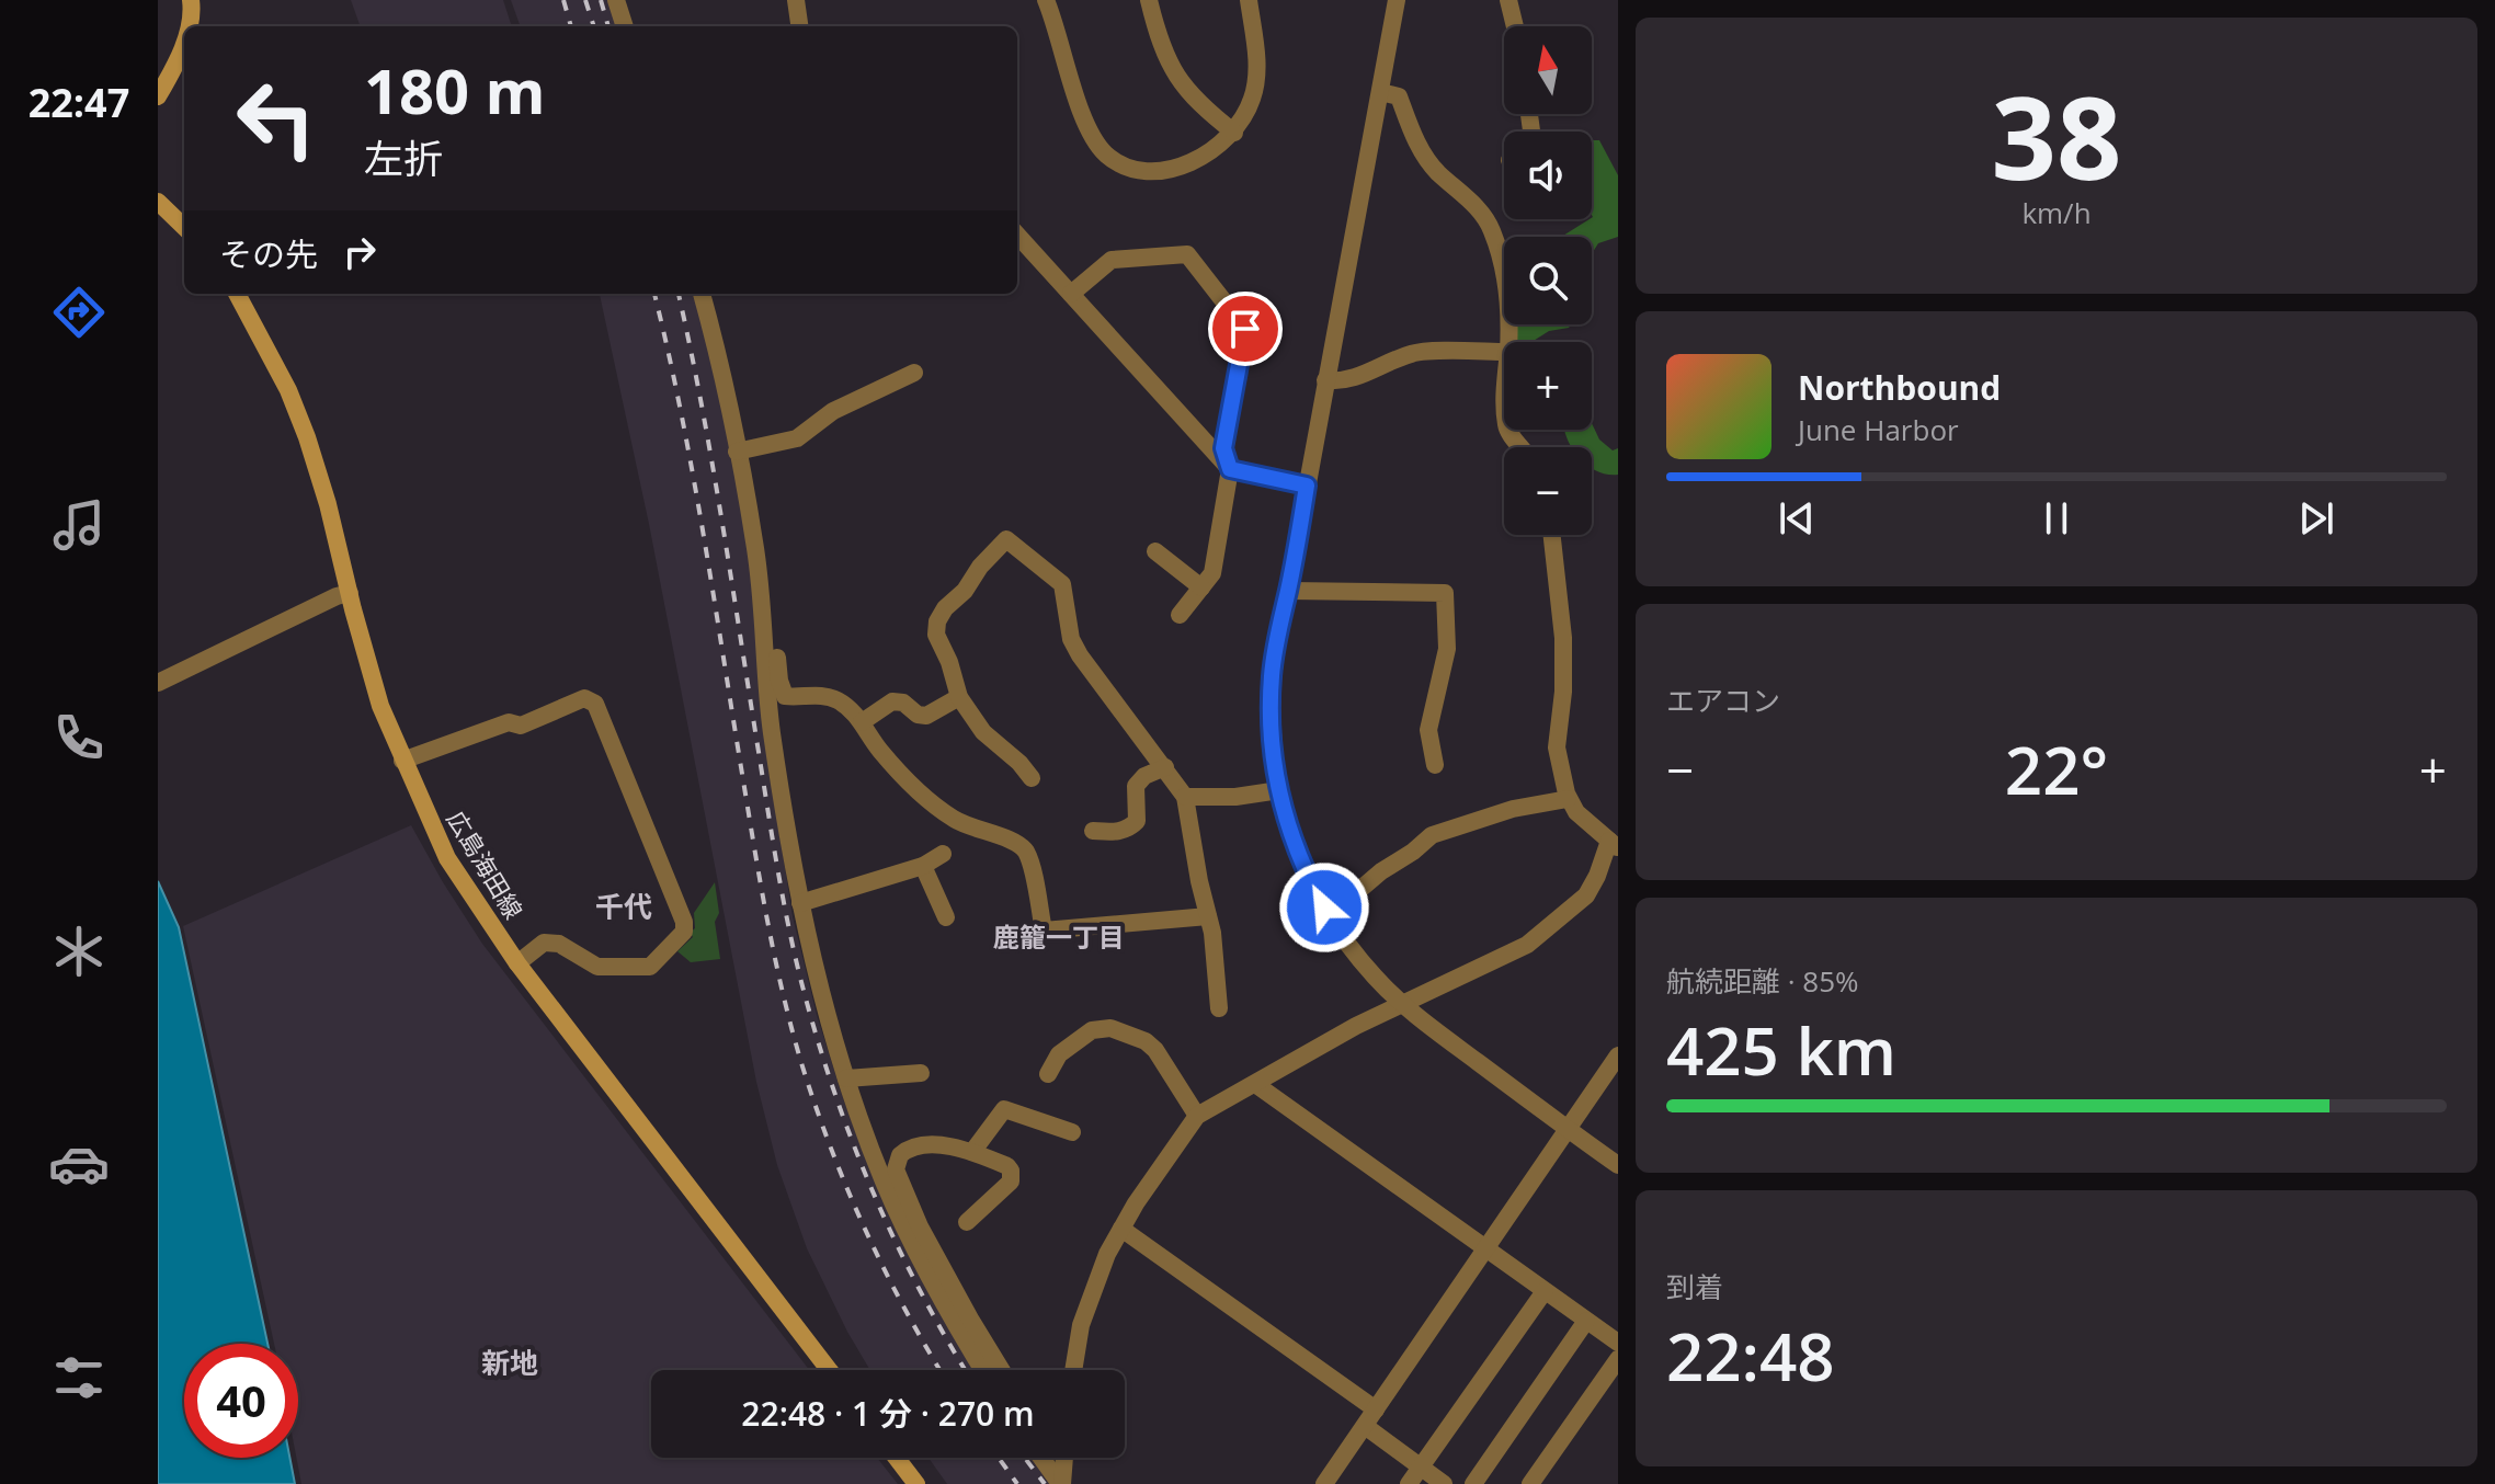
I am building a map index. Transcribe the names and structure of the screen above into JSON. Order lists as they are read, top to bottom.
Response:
{
  "streets": {
    "main road": ["広島海田線"]
  },
  "districts": ["千代", "鹿籠一丁目", "新地"],
  "north": "top",
  "page": {
    "tabs": "22:47",
    "tile": [
      ["38", "km/h"],
      "エアコン",
      ["航続距離 · 85%", "425 km"],
      ["到着", "22:48"]
    ],
    "map_buttons": ["+", "−"],
    "turn": ["180 m", "左折"],
    "then": "その先",
    "song": ["Northbound", "June Harbor"],
    "heat": ["−", "22°", "+"],
    "limit": "40",
    "trip": "22:48 · 1 分 · 270 m"
  }
}
